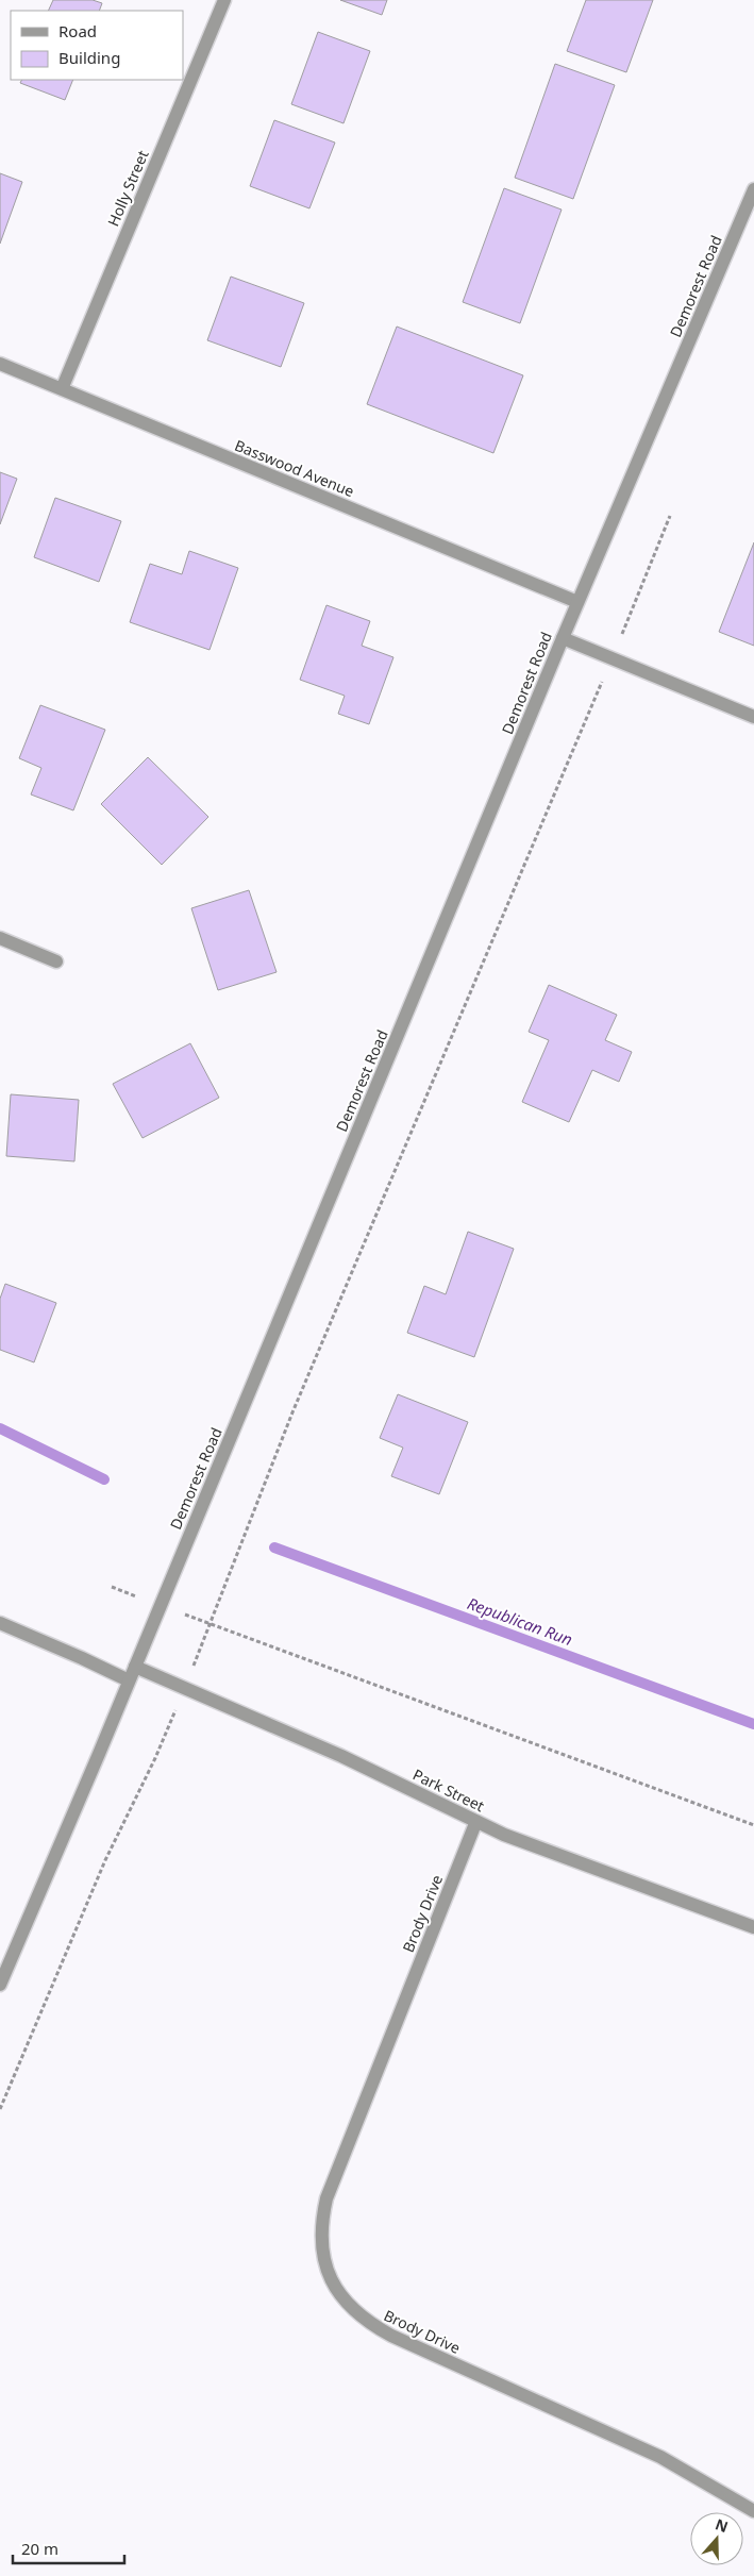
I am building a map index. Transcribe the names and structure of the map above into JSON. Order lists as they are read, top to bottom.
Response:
{
  "streets": {
    "street": [
      "Holly Street",
      "Demorest Road",
      "Basswood Avenue",
      "Park Street",
      "Brody Drive"
    ]
  },
  "crossings": [
    ["Holly Street", "Basswood Avenue"],
    ["Demorest Road", "Basswood Avenue"],
    ["Demorest Road", "Park Street"],
    ["Park Street", "Brody Drive"]
  ],
  "water": ["Republican Run"],
  "legend": ["Road", "Building"],
  "scale_bar": "20 m",
  "north": "top"
}
